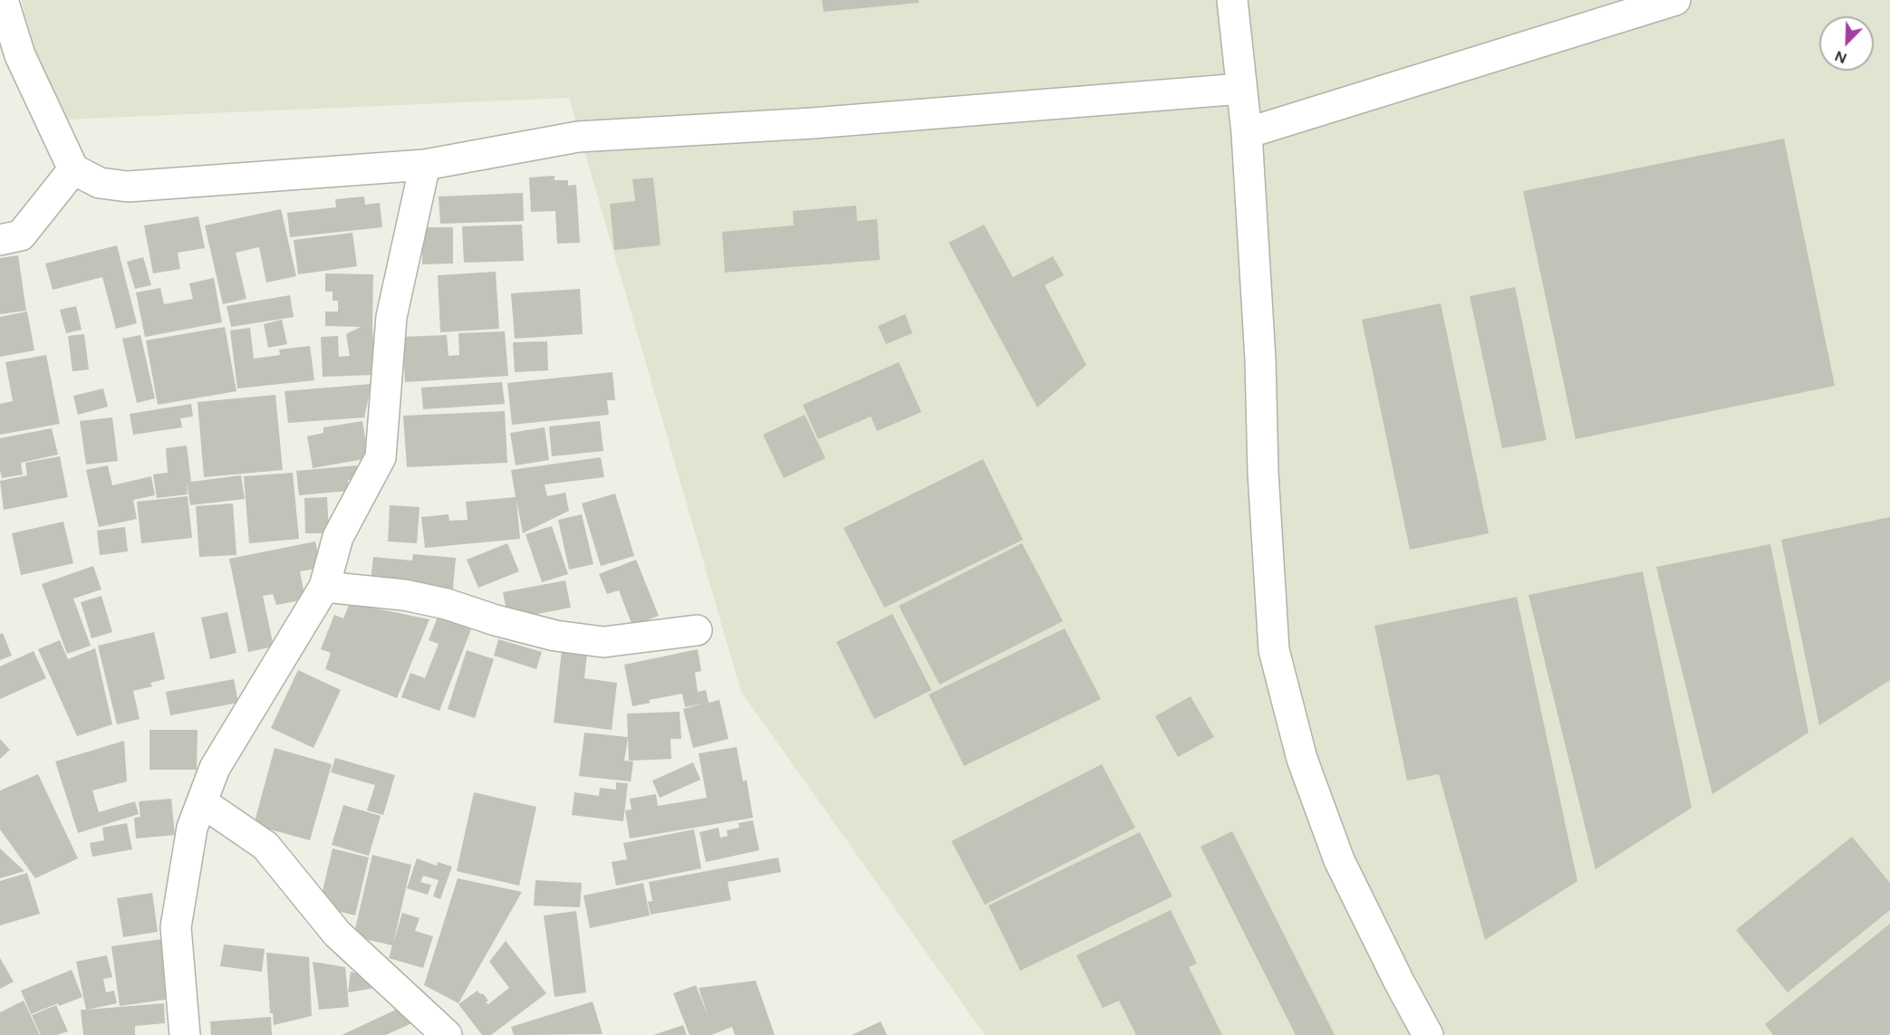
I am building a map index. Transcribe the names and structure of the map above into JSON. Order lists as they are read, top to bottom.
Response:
{
  "north": "bottom left"
}
